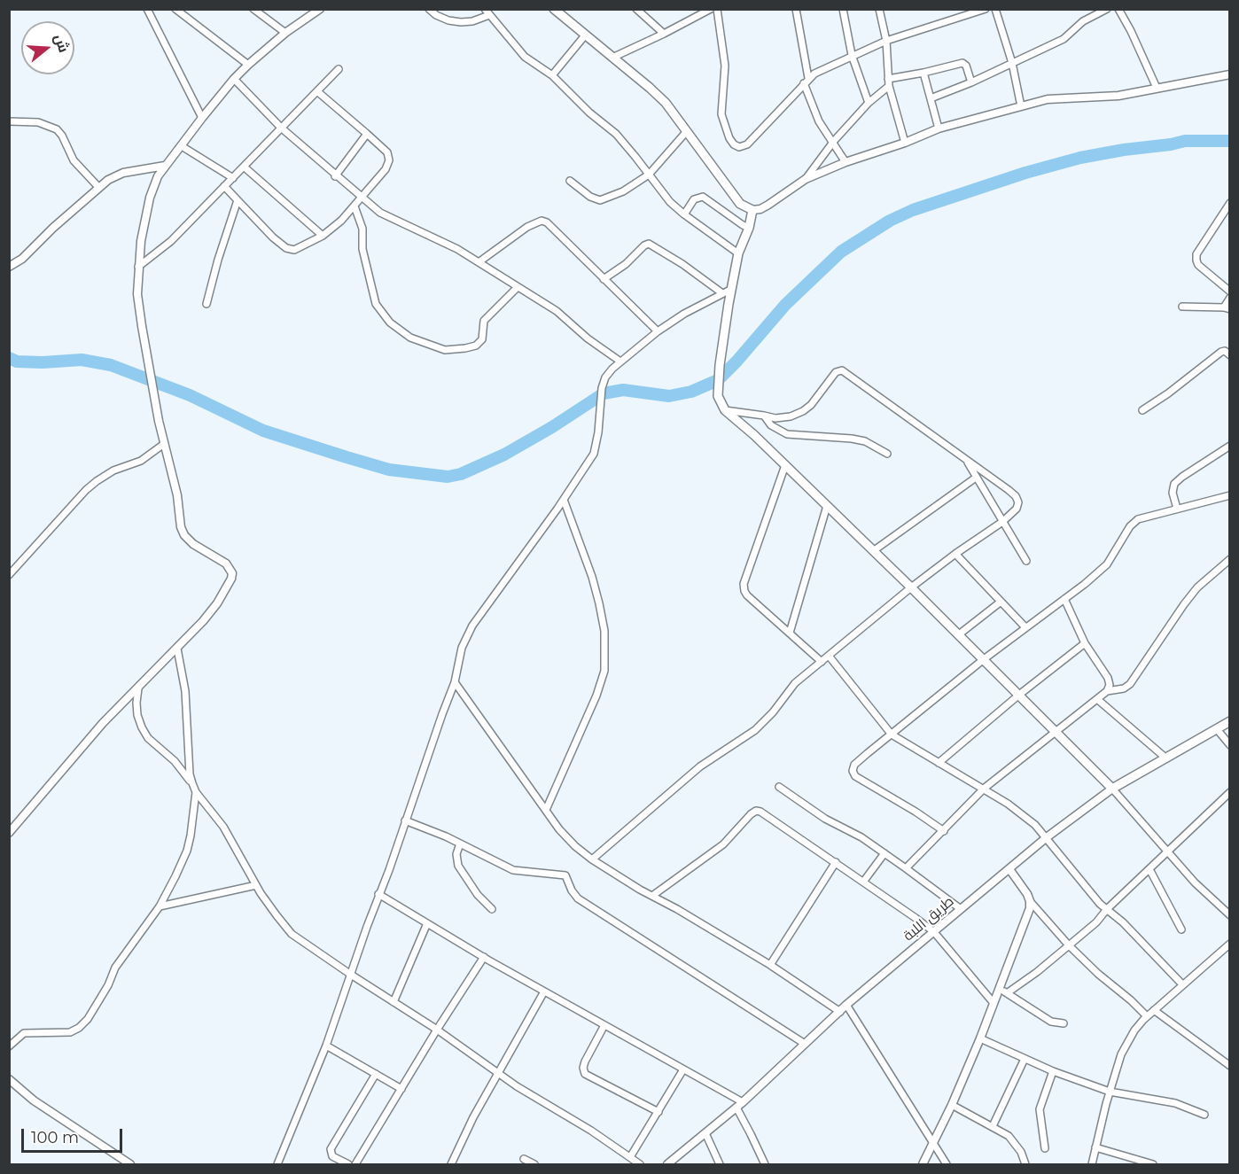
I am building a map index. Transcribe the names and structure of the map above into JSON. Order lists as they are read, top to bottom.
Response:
{
  "streets": {
    "main road": ["طريق اللبة"]
  },
  "scale_bar": "100 m",
  "north": "right"
}
